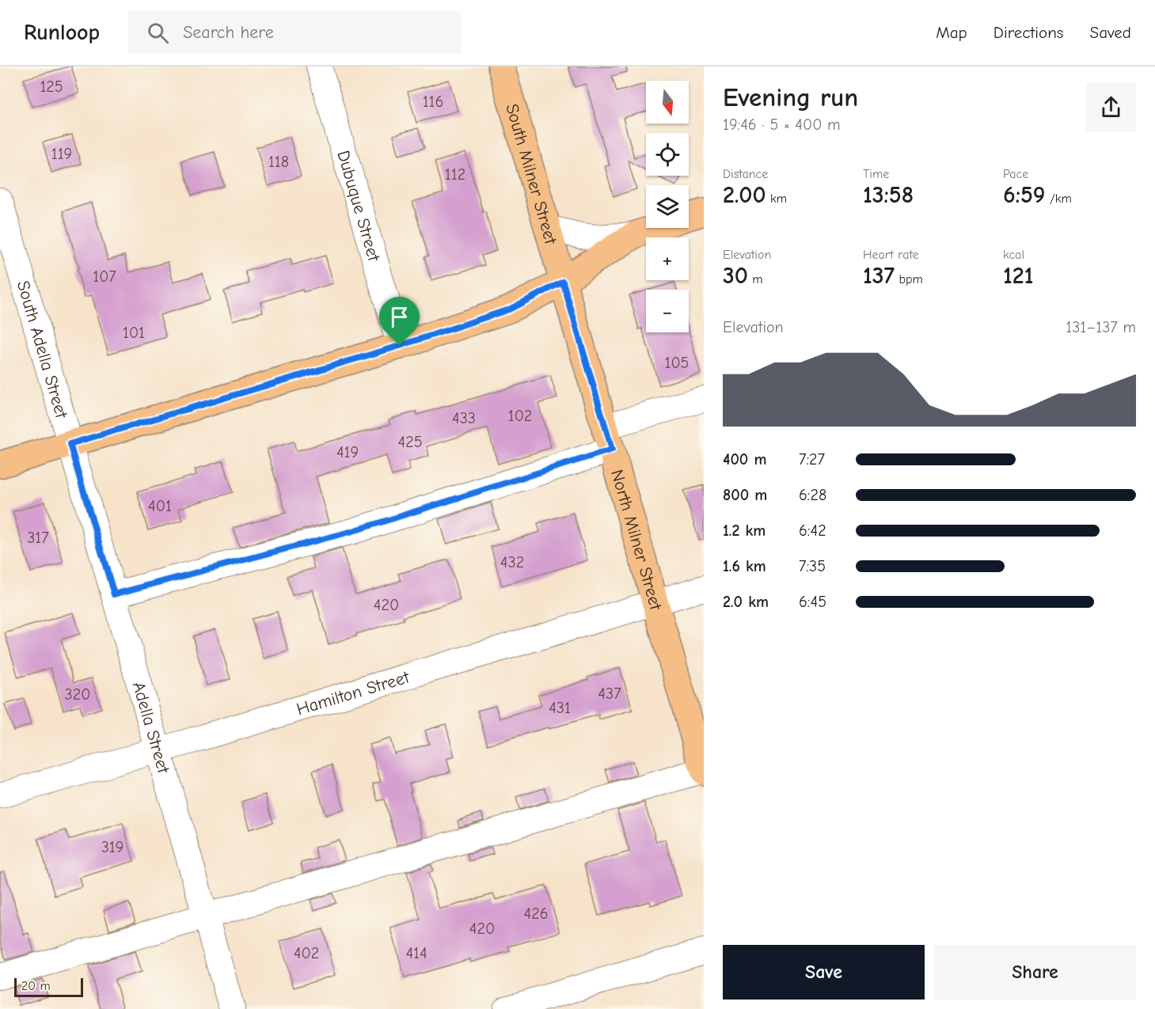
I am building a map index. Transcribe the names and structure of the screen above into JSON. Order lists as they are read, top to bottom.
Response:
{
  "streets": {
    "main road": ["South Milner Street", "North Milner Street"],
    "street": [
      "Dubuque Street",
      "South Adella Street",
      "Hamilton Street",
      "Adella Street"
    ]
  },
  "crossings": [
    ["South Milner Street", "North Milner Street"],
    ["South Adella Street", "Adella Street"],
    ["North Milner Street", "Hamilton Street"],
    ["Hamilton Street", "Adella Street"]
  ],
  "house_numbers": [
    "125",
    "116",
    "119",
    "118",
    "112",
    "107",
    "101",
    "105",
    "102",
    "433",
    "425",
    "419",
    "401",
    "317",
    "432",
    "420",
    "437",
    "320",
    "431",
    "319",
    "426",
    "420",
    "402",
    "414"
  ],
  "scale_bar": "20 m",
  "north": "bottom",
  "page": {
    "header": "Runloop",
    "search": "Search here",
    "nav": ["Map", "Directions", "Saved"],
    "heading": ["Evening run", "19:46 · 5 × 400 m"],
    "map_buttons": ["+", "−"],
    "stats": [
      ["Distance", "2.00 km"],
      ["Time", "13:58"],
      ["Pace", "6:59 /km"],
      ["Elevation", "30 m"],
      ["Heart rate", "137 bpm"],
      ["kcal", "121"]
    ],
    "chart": ["Elevation", "131–137 m"],
    "list": [
      {
        "name": "400 m",
        "note": "7:27"
      },
      {
        "name": "800 m",
        "note": "6:28"
      },
      {
        "name": "1.2 km",
        "note": "6:42"
      },
      {
        "name": "1.6 km",
        "note": "7:35"
      },
      {
        "name": "2.0 km",
        "note": "6:45"
      }
    ],
    "buttons": ["Save", "Share"],
    "scale": "20 m"
  }
}
